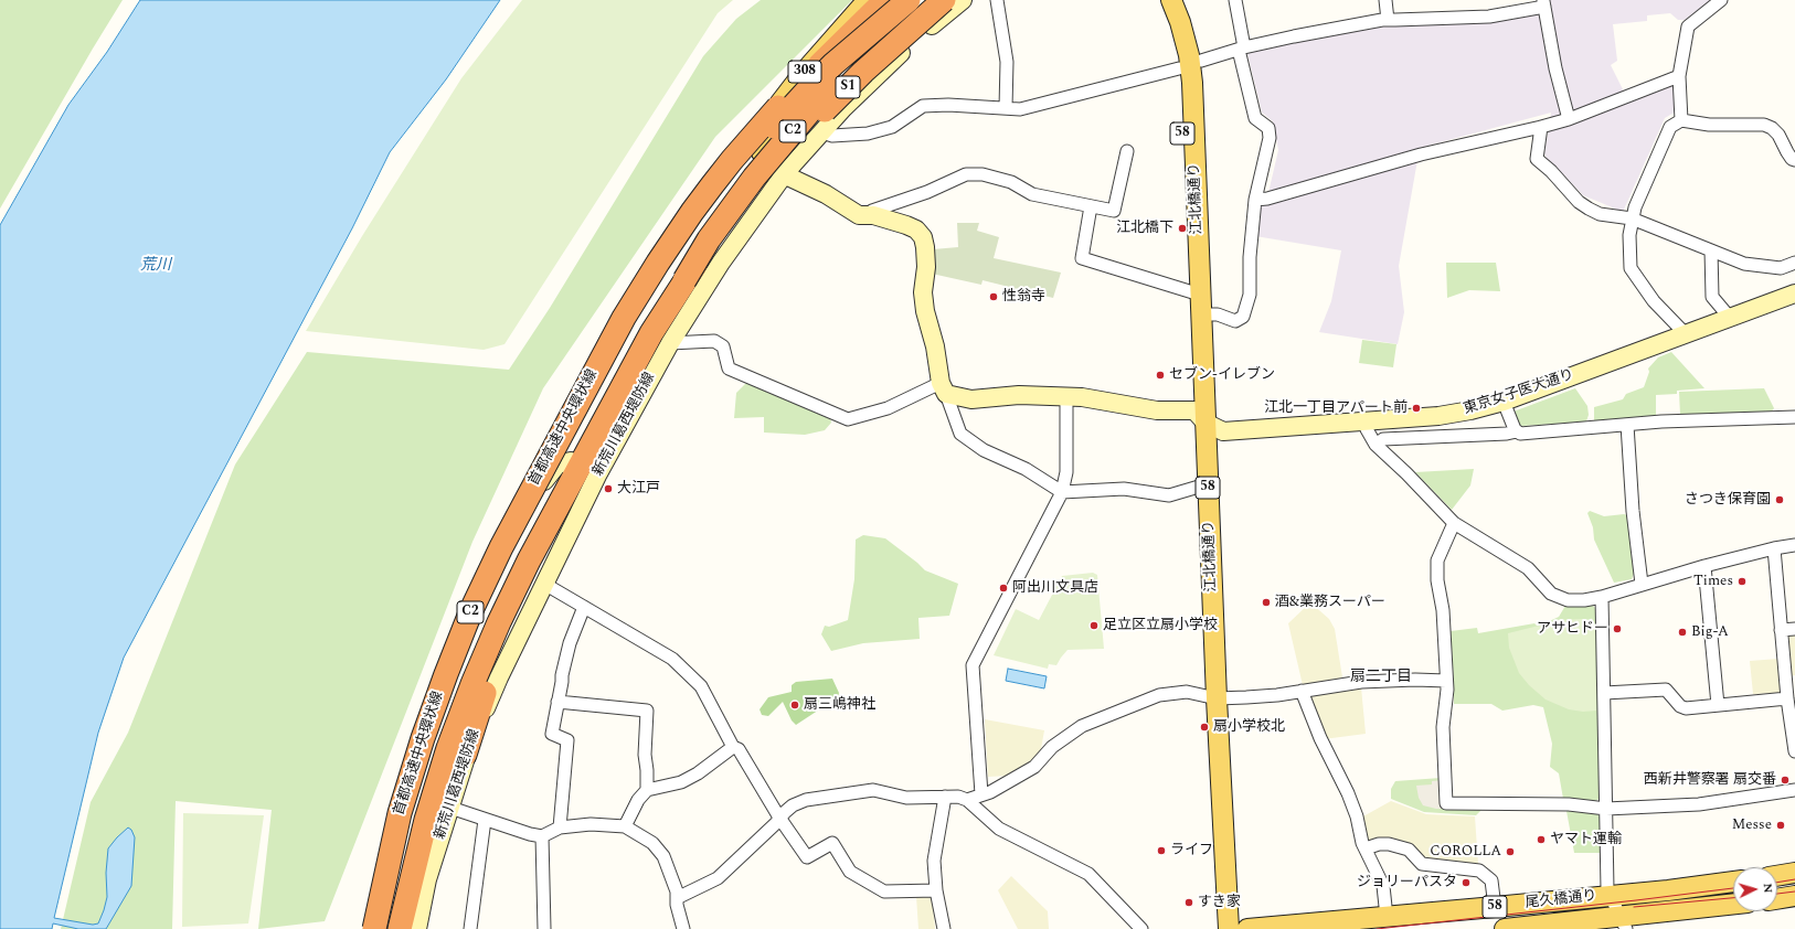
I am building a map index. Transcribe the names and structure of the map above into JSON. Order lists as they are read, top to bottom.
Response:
{
  "streets": {
    "highway": ["S1", "C2", "首都高速中央環状線"],
    "main road": [
      "308",
      "58",
      "江北橋通り",
      "東京女子医大通り",
      "新荒川葛西堤防線",
      "尾久橋通り"
    ]
  },
  "crossings": [
    ["308", "新荒川葛西堤防線"],
    ["S1", "首都高速中央環状線"],
    ["58", "江北橋通り"],
    ["江北橋通り", "東京女子医大通り"],
    ["新荒川葛西堤防線", "首都高速中央環状線"]
  ],
  "districts": ["扇二丁目"],
  "water": ["荒川"],
  "places": [
    "江北橋下",
    "性翁寺",
    "セブン-イレブン",
    "江北一丁目アパート前",
    "大江戸",
    "さつき保育園",
    "Times",
    "阿出川文具店",
    "酒&業務スーパー",
    "足立区立扇小学校",
    "アサヒドー",
    "Big-A",
    "扇三嶋神社",
    "扇小学校北",
    "西新井警察署 扇交番",
    "Messe",
    "ヤマト運輸",
    "ライフ",
    "COROLLA",
    "ジョリーパスタ",
    "すき家"
  ],
  "north": "right"
}
